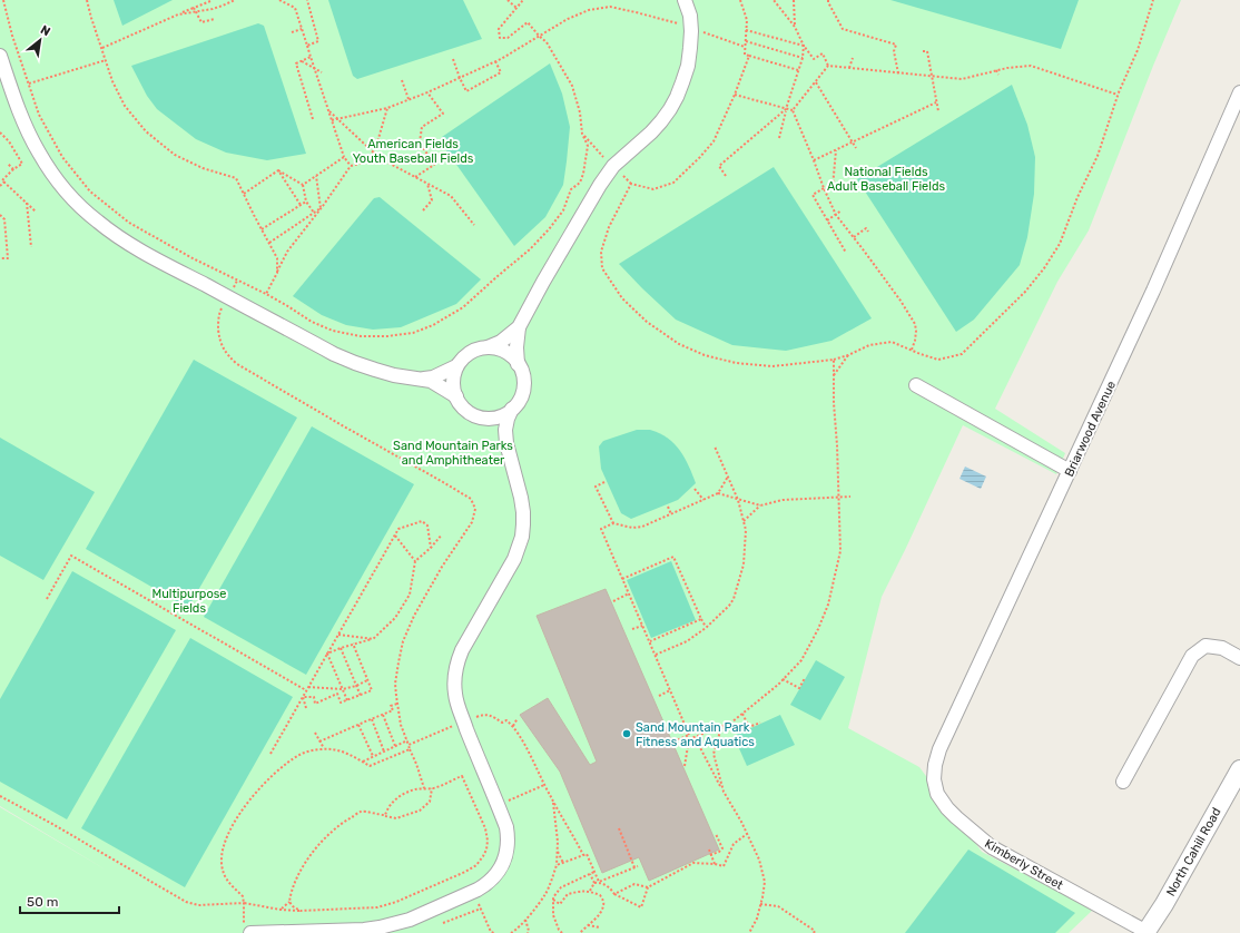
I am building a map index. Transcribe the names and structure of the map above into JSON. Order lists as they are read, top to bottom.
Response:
{
  "streets": {
    "street": ["Briarwood Avenue", "North Cahill Road", "Kimberly Street"]
  },
  "crossings": [
    ["Briarwood Avenue", "Kimberly Street"],
    ["North Cahill Road", "Kimberly Street"]
  ],
  "parks": [
    "American Fields Youth Baseball Fields",
    "National Fields Adult Baseball Fields",
    "Sand Mountain Parks and Amphitheater",
    "Multipurpose Fields"
  ],
  "places": ["Sand Mountain Park Fitness and Aquatics"],
  "scale_bar": "50 m",
  "north": "top right"
}
